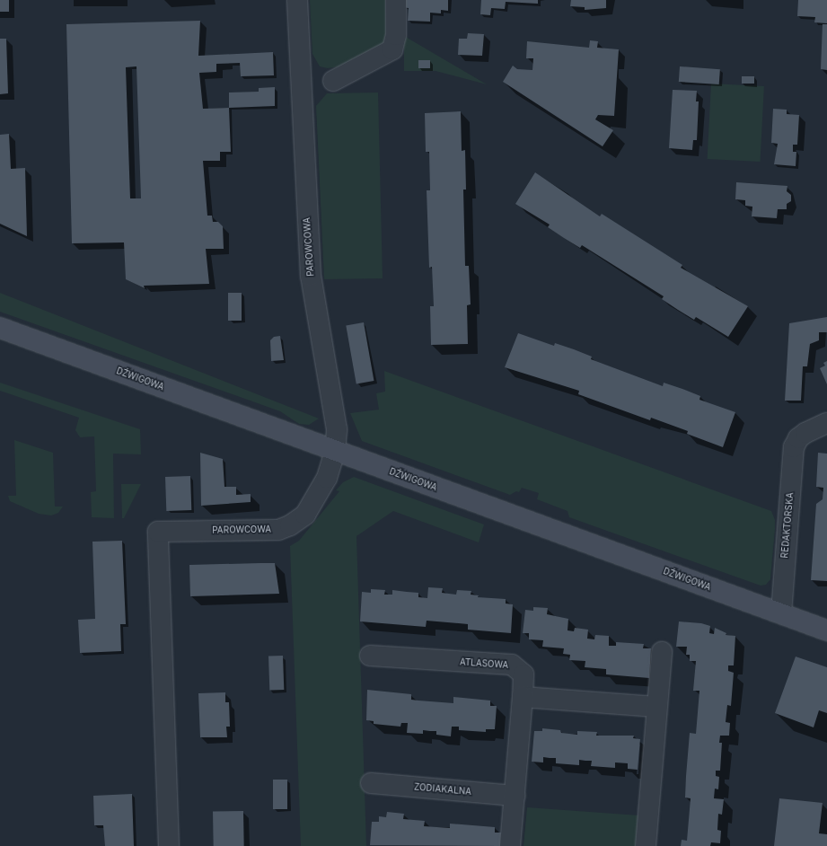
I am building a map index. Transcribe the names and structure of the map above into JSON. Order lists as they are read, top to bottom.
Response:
{
  "streets": {
    "main road": ["DŹWIGOWA"],
    "street": [
      "PAROWCOWA",
      "REDAKTORSKA",
      "ATLASOWA",
      "ZODIAKALNA"
    ]
  },
  "crossings": [
    ["PAROWCOWA", "DŹWIGOWA"],
    ["DŹWIGOWA", "REDAKTORSKA"]
  ]
}
